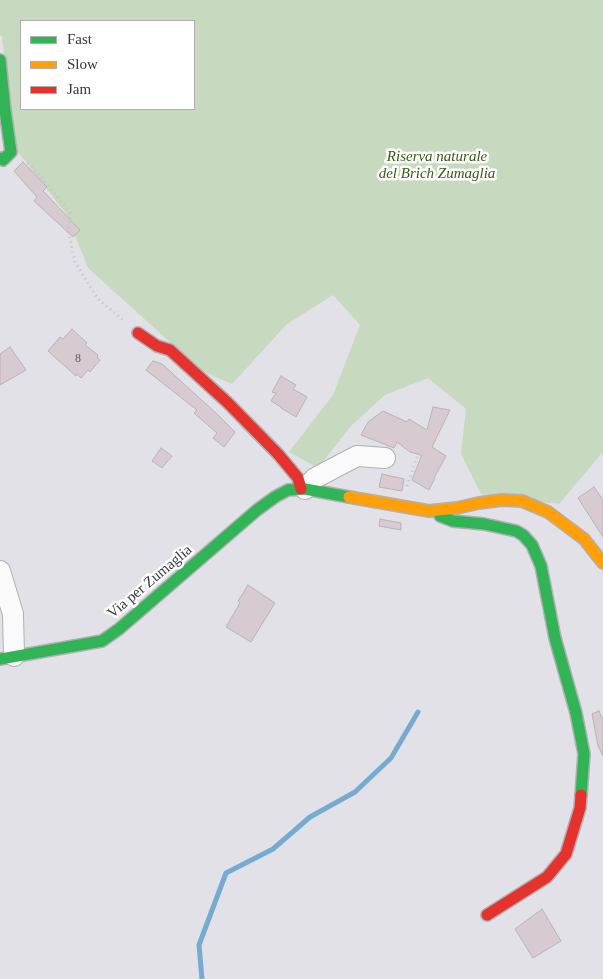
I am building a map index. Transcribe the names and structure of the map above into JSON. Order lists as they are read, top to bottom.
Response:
{
  "streets": {
    "street": ["Via per Zumaglia"]
  },
  "parks": ["Riserva naturale del Brich Zumaglia"],
  "house_numbers": ["8"],
  "legend": ["Fast", "Slow", "Jam"]
}
